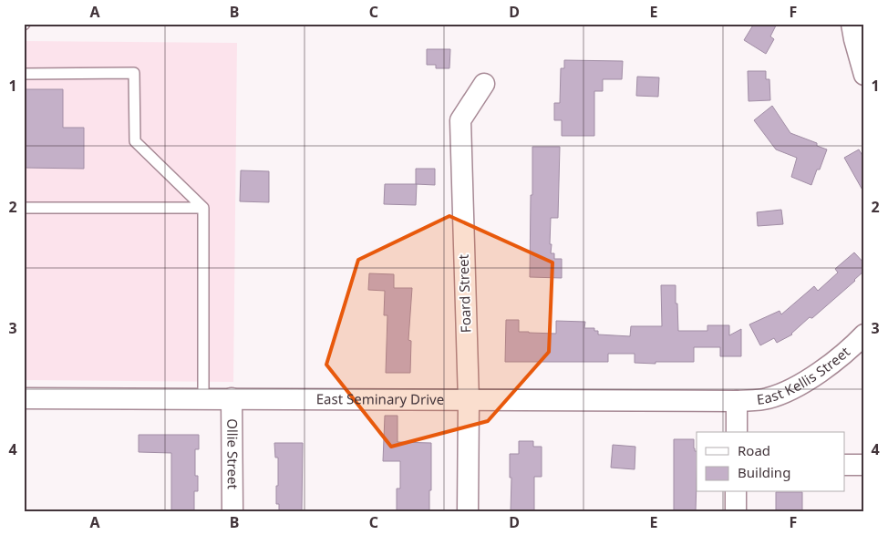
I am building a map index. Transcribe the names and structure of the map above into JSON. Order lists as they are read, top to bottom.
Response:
{
  "streets": {
    "street": [
      "Foard Street",
      "East Kellis Street",
      "East Seminary Drive",
      "Ollie Street"
    ]
  },
  "crossings": [
    ["Foard Street", "East Seminary Drive"],
    ["East Kellis Street", "East Seminary Drive"],
    ["East Seminary Drive", "Ollie Street"]
  ],
  "legend": ["Road", "Building"],
  "grid": {
    "columns": [
      "A",
      "B",
      "C",
      "D",
      "E",
      "F"
    ],
    "rows": [
      "1",
      "2",
      "3",
      "4"
    ]
  }
}
